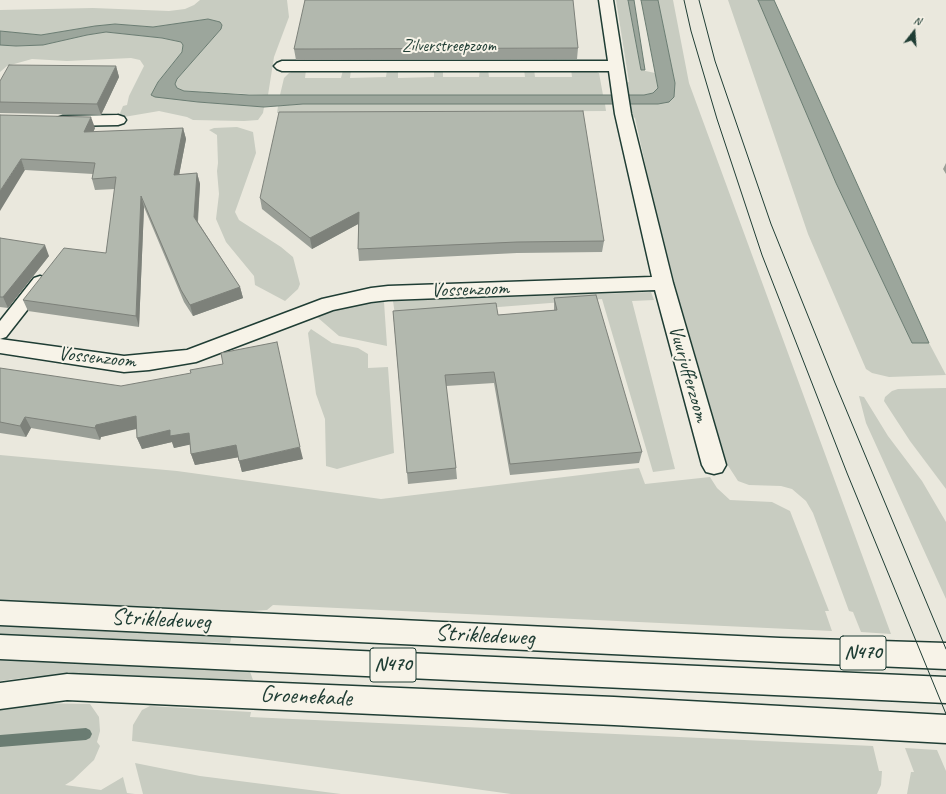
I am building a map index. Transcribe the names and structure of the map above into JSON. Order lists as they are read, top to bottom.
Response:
{
  "streets": {
    "street": [
      "Zilverstreepzoom",
      "Vossenzoom",
      "Vuurjufferzoom",
      "Strikledeweg",
      "N470",
      "Groenekade"
    ]
  },
  "crossings": [
    ["Vossenzoom", "Vuurjufferzoom"]
  ],
  "north": "top"
}
